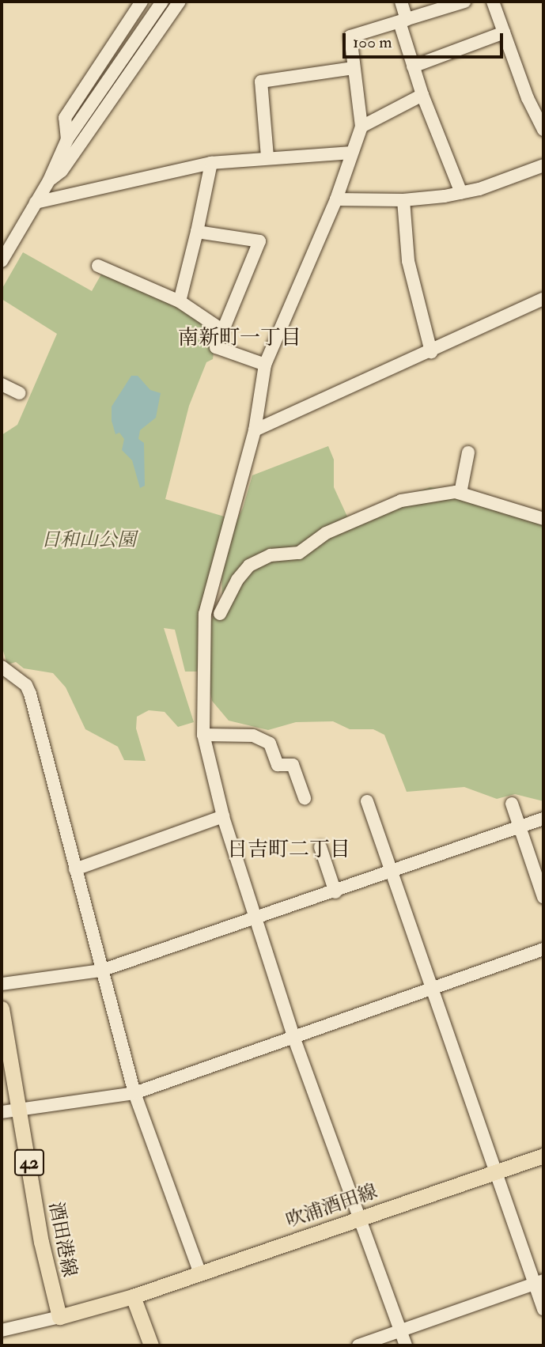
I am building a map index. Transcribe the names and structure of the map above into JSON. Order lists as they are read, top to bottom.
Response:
{
  "streets": {
    "main road": ["42", "吹浦酒田線", "酒田港線"]
  },
  "districts": ["南新町一丁目", "日吉町二丁目"],
  "parks": ["日和山公園"],
  "scale_bar": "100 m"
}
